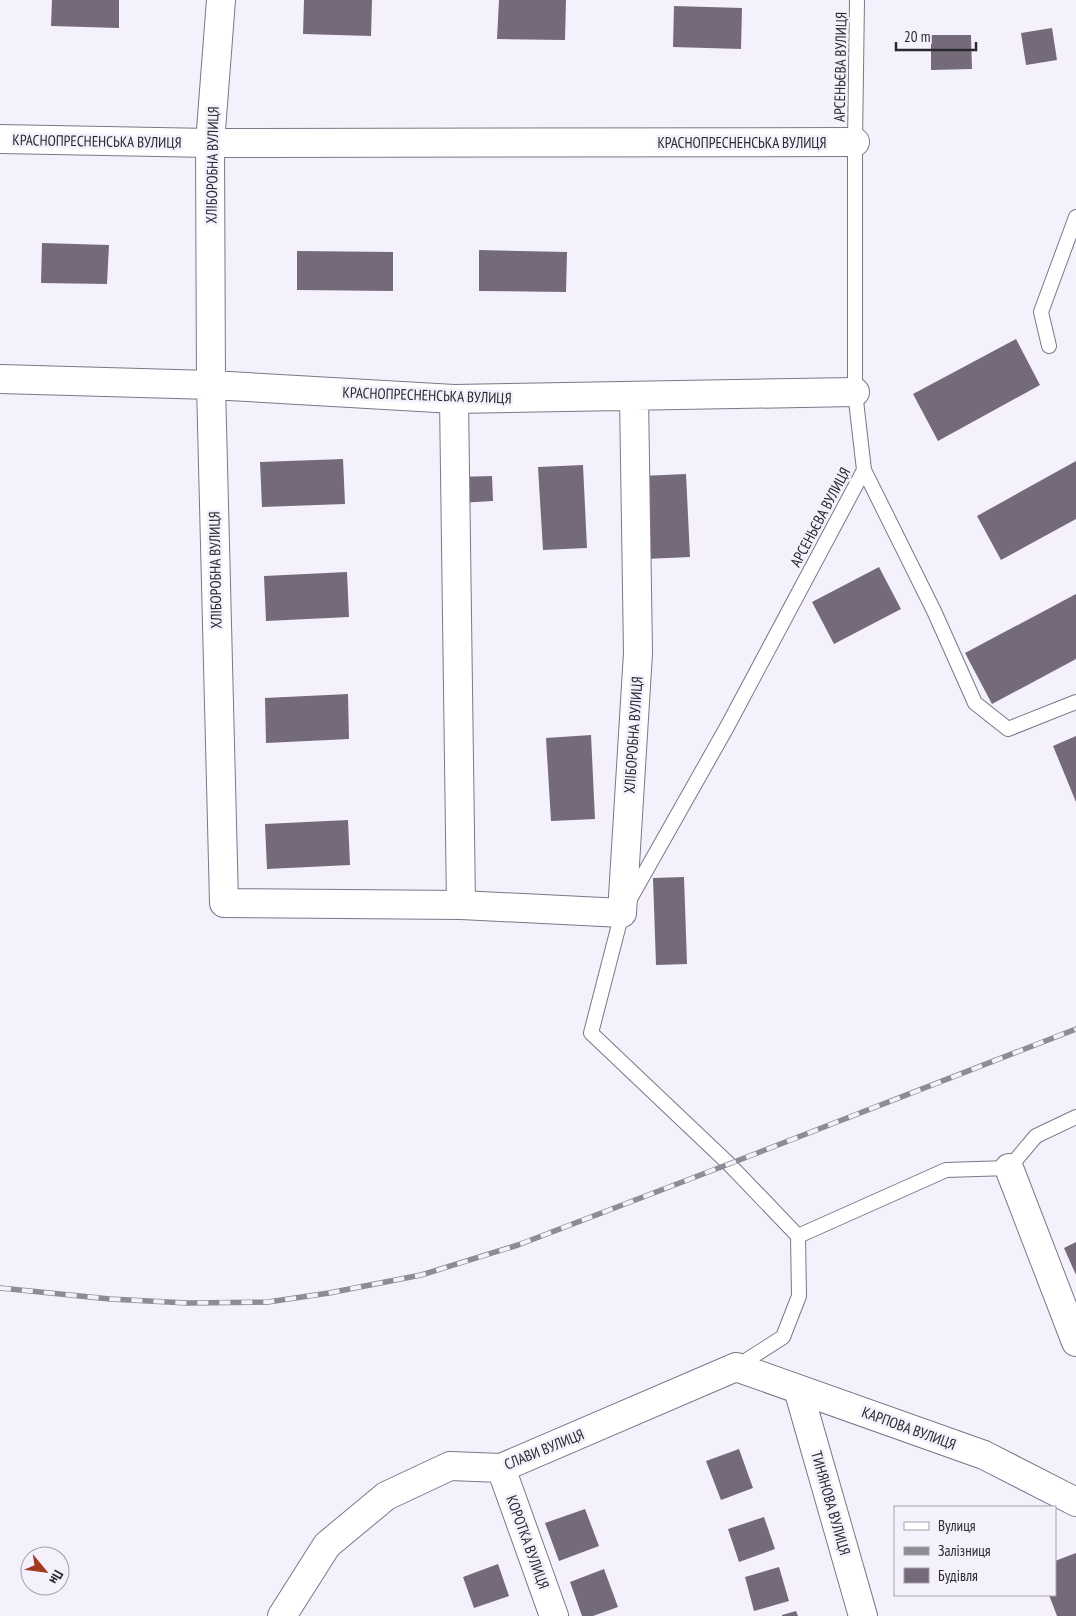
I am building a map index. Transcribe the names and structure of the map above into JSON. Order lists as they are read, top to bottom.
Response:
{
  "streets": {
    "street": [
      "КРАСНОПРЕСНЕНСЬКА ВУЛИЦЯ",
      "ХЛІБОРОБНА ВУЛИЦЯ",
      "КАРПОВА ВУЛИЦЯ",
      "СЛАВИ ВУЛИЦЯ",
      "ТИНЯНОВА ВУЛИЦЯ",
      "КОРОТКА ВУЛИЦЯ"
    ],
    "lane": ["АРСЕНЬЄВА ВУЛИЦЯ"]
  },
  "crossings": [
    ["АРСЕНЬЄВА ВУЛИЦЯ", "КРАСНОПРЕСНЕНСЬКА ВУЛИЦЯ"],
    ["АРСЕНЬЄВА ВУЛИЦЯ", "ХЛІБОРОБНА ВУЛИЦЯ"],
    ["КРАСНОПРЕСНЕНСЬКА ВУЛИЦЯ", "ХЛІБОРОБНА ВУЛИЦЯ"],
    ["КАРПОВА ВУЛИЦЯ", "СЛАВИ ВУЛИЦЯ"],
    ["КАРПОВА ВУЛИЦЯ", "ТИНЯНОВА ВУЛИЦЯ"],
    ["СЛАВИ ВУЛИЦЯ", "КОРОТКА ВУЛИЦЯ"]
  ],
  "legend": ["Вулиця", "Залізниця", "Будівля"],
  "scale_bar": "20 m",
  "north": "bottom right"
}
